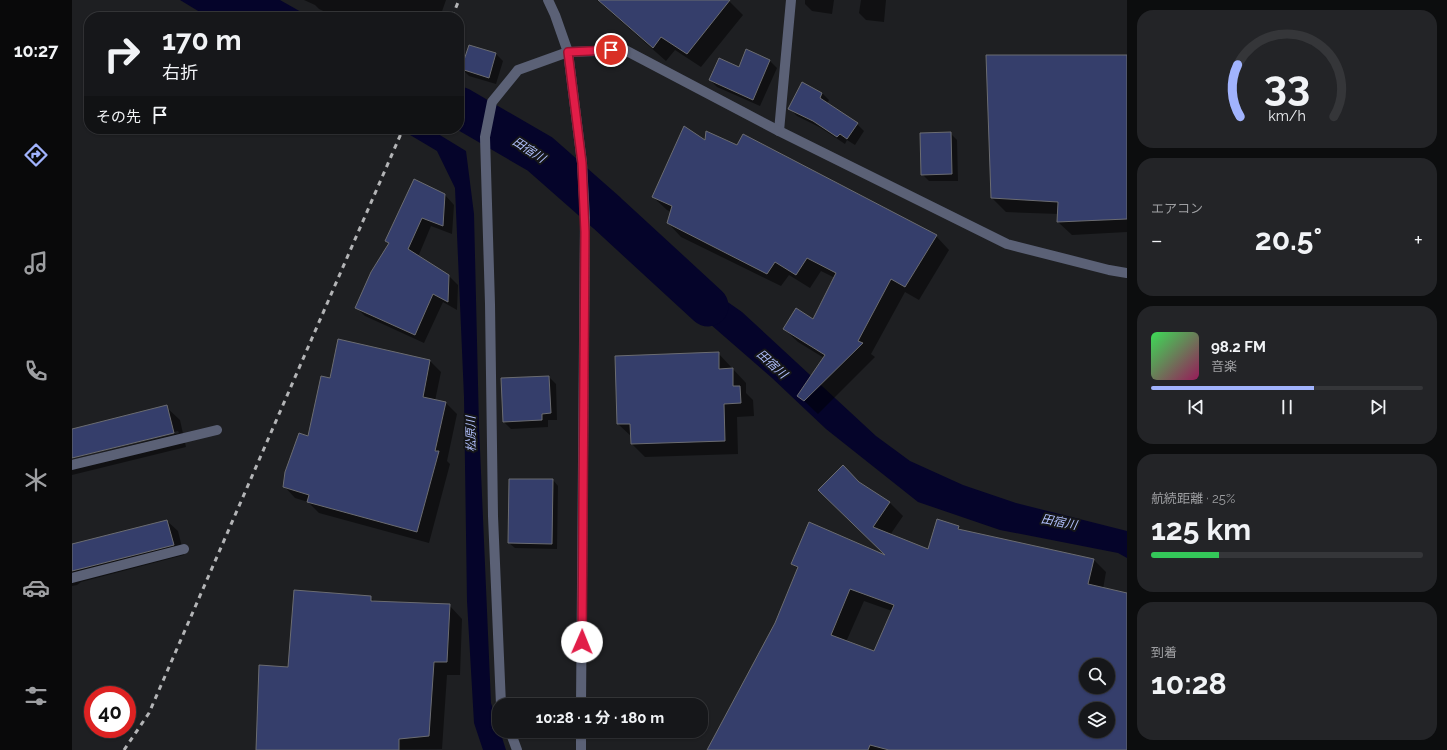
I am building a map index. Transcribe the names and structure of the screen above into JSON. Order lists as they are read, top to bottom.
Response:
{
  "water": ["田宿川", "松原川"],
  "page": {
    "tabs": "10:27",
    "turn": ["170 m", "右折"],
    "then": "その先",
    "tile": [
      "エアコン",
      ["航続距離 · 25%", "125 km"],
      ["到着", "10:28"]
    ],
    "heat": ["−", "20.5°", "+"],
    "song": ["98.2 FM", "音楽"],
    "limit": "40",
    "trip": "10:28 · 1 分 · 180 m",
    "gauge": ["33", "km/h"]
  }
}
